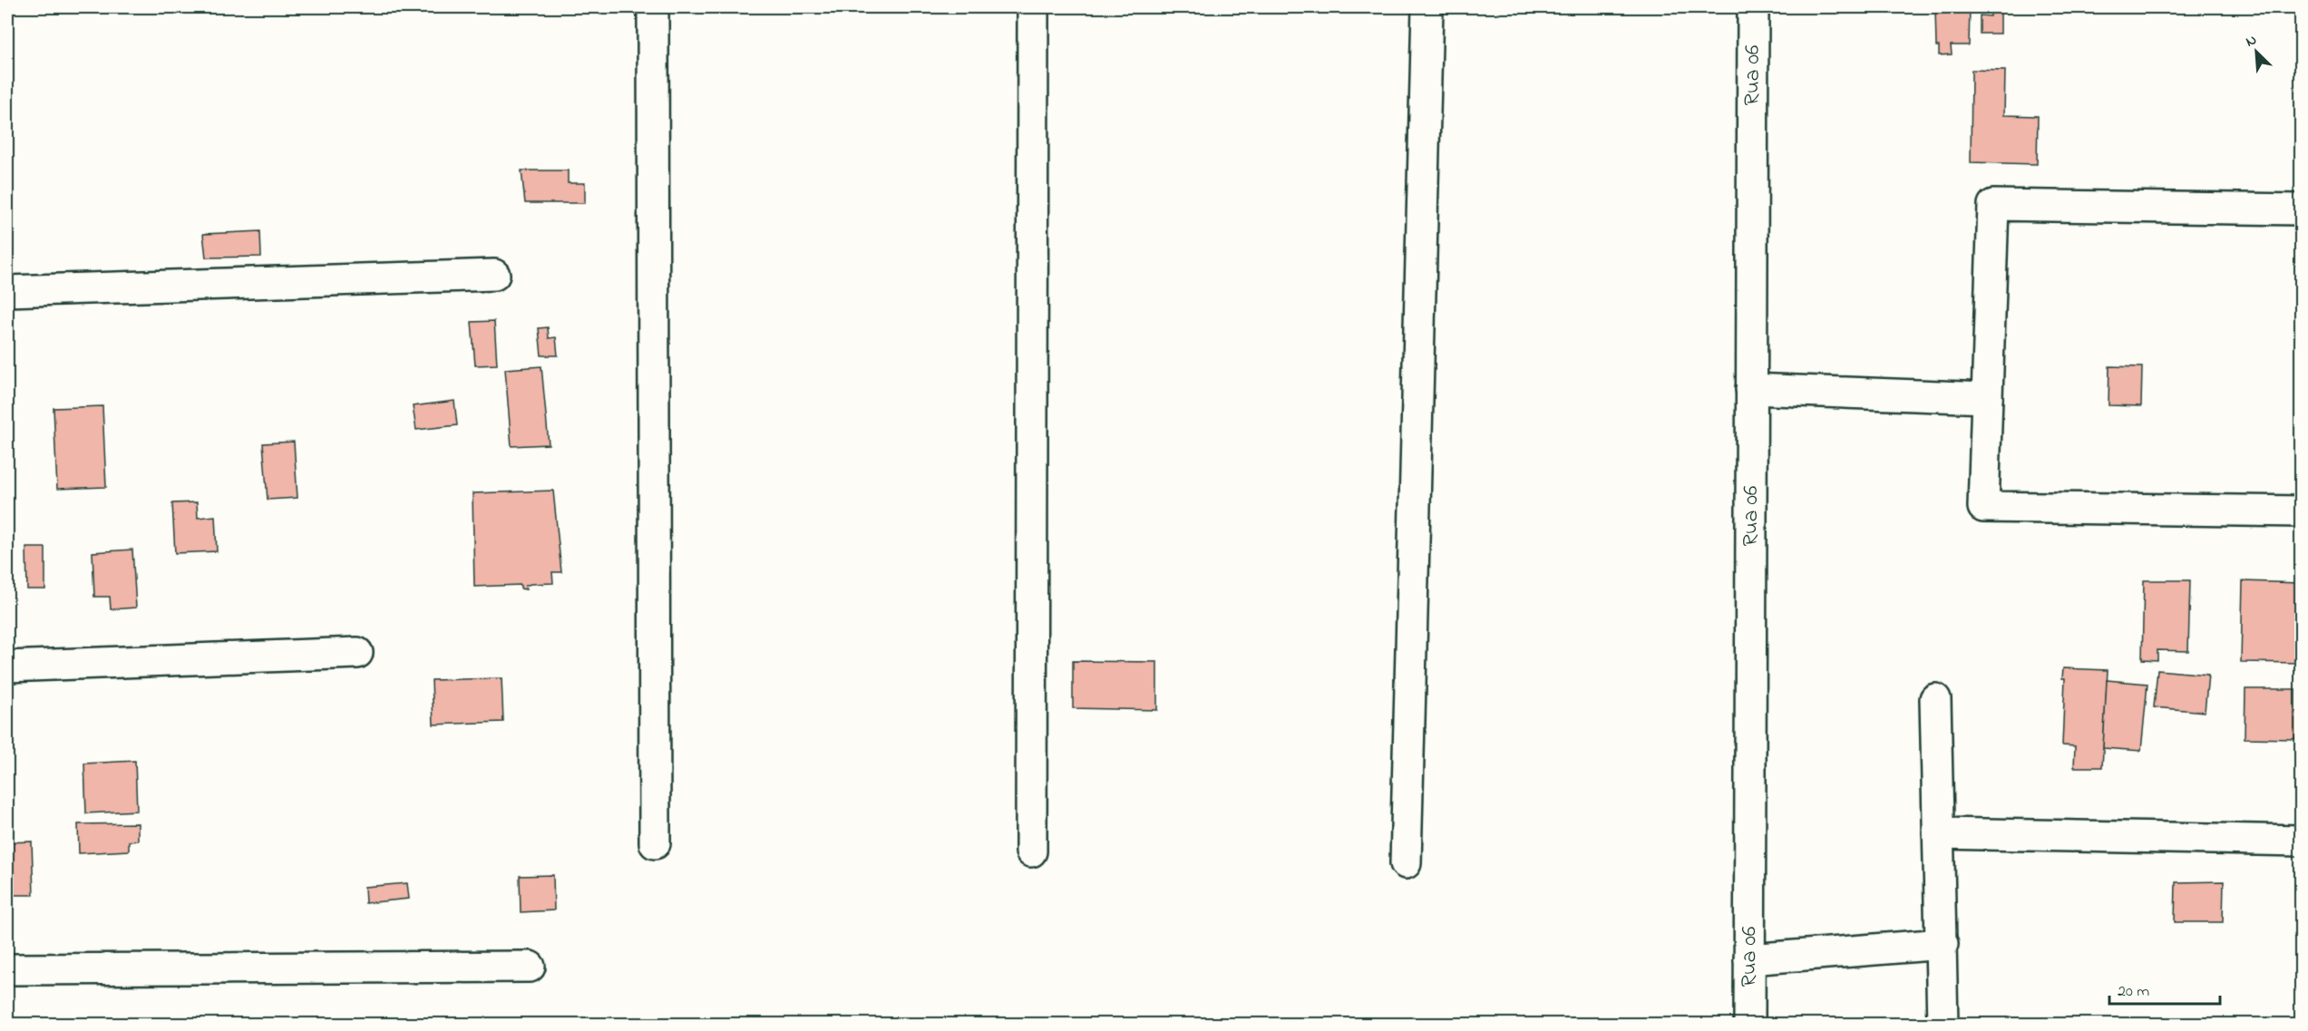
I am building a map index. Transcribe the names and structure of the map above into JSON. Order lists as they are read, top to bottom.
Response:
{
  "streets": {
    "street": ["Rua 06"]
  },
  "scale_bar": "20 m",
  "north": "top left"
}
